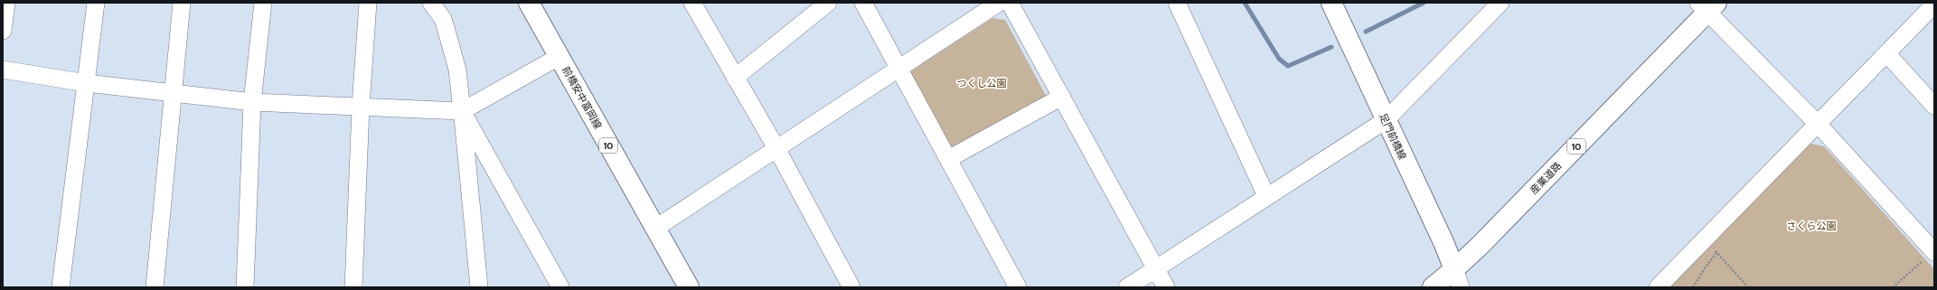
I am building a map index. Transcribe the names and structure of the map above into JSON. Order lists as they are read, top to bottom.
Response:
{
  "streets": {
    "main road": [
      "前橋安中富岡線",
      "足門前橋線",
      "10",
      "産業道路"
    ]
  },
  "crossings": [
    ["足門前橋線", "産業道路"]
  ],
  "parks": ["つくし公園", "さくら公園"]
}
